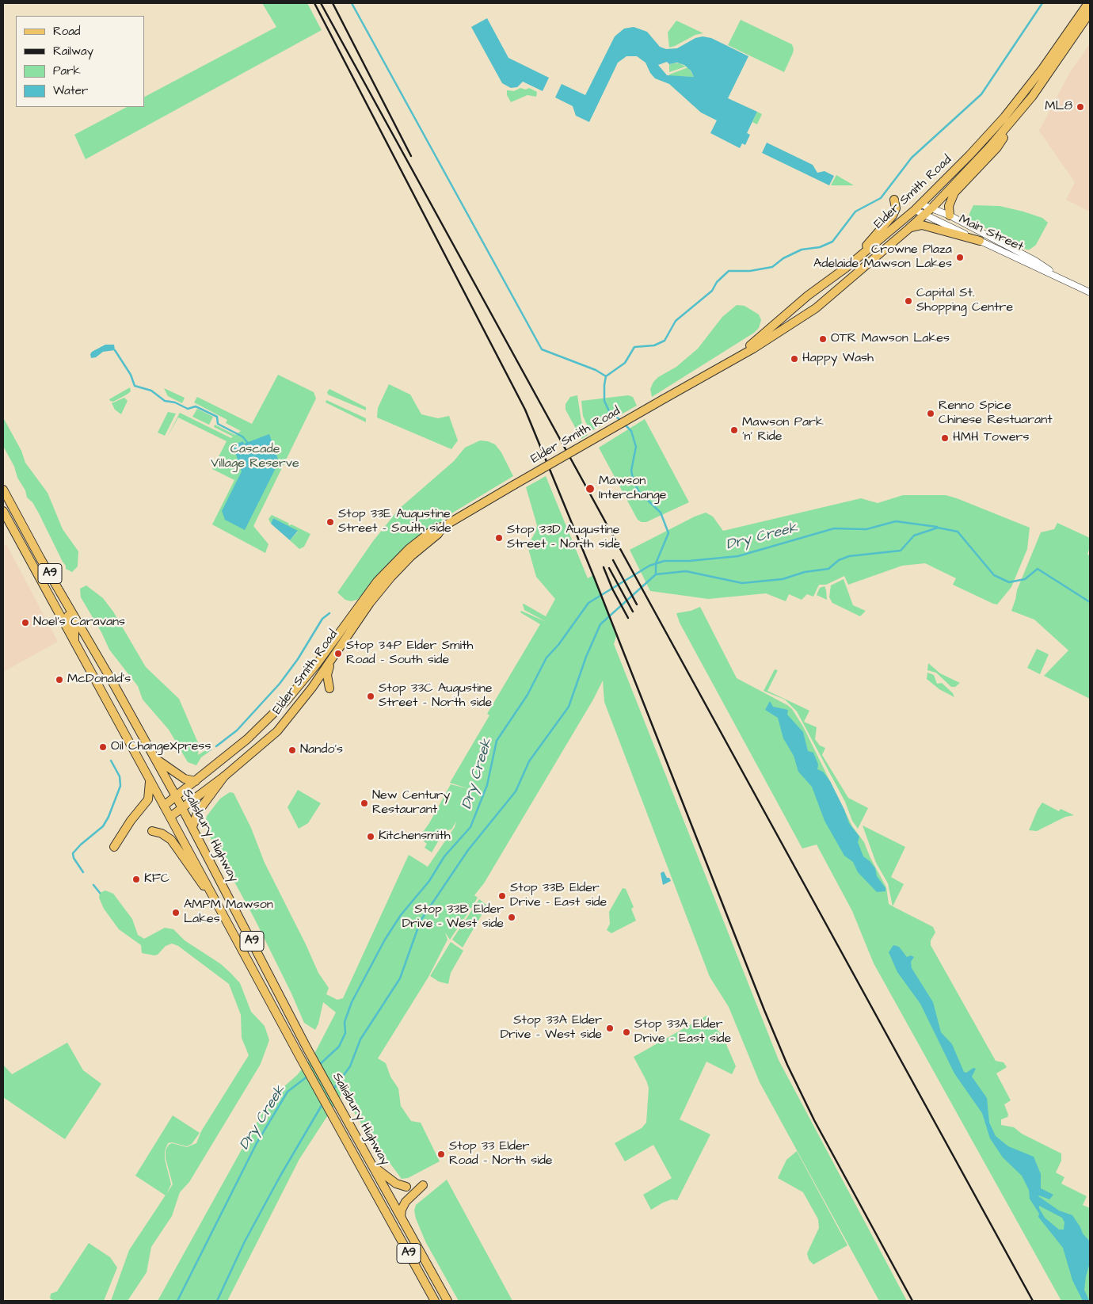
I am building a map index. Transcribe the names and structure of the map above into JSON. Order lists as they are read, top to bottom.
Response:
{
  "streets": {
    "main road": ["Elder Smith Road", "A9", "Salisbury Highway"],
    "street": ["Main Street"]
  },
  "crossings": [
    ["Elder Smith Road", "Main Street"],
    ["Elder Smith Road", "Salisbury Highway"]
  ],
  "water": ["Dry Creek"],
  "parks": ["Cascade Village Reserve"],
  "places": [
    "ML8",
    "Crowne Plaza Adelaide Mawson Lakes",
    "Capital St. Shopping Centre",
    "OTR Mawson Lakes",
    "Happy Wash",
    "Renno Spice Chinese Restuarant",
    "Mawson Park 'n' Ride",
    "HMH Towers",
    "Mawson Interchange",
    "Stop 33E Augustine Street - South side",
    "Stop 33D Augustine Street - North side",
    "Noel's Caravans",
    "Stop 34P Elder Smith Road - South side",
    "McDonald's",
    "Stop 33C Augustine Street - North side",
    "Oil ChangeXpress",
    "Nando's",
    "New Century Restaurant",
    "Kitchensmith",
    "KFC",
    "Stop 33B Elder Drive - East side",
    "AMPM Mawson Lakes",
    "Stop 33B Elder Drive - West side",
    "Stop 33A Elder Drive - West side",
    "Stop 33A Elder Drive - East side",
    "Stop 33 Elder Road - North side"
  ],
  "legend": [
    "Road",
    "Railway",
    "Park",
    "Water"
  ]
}
